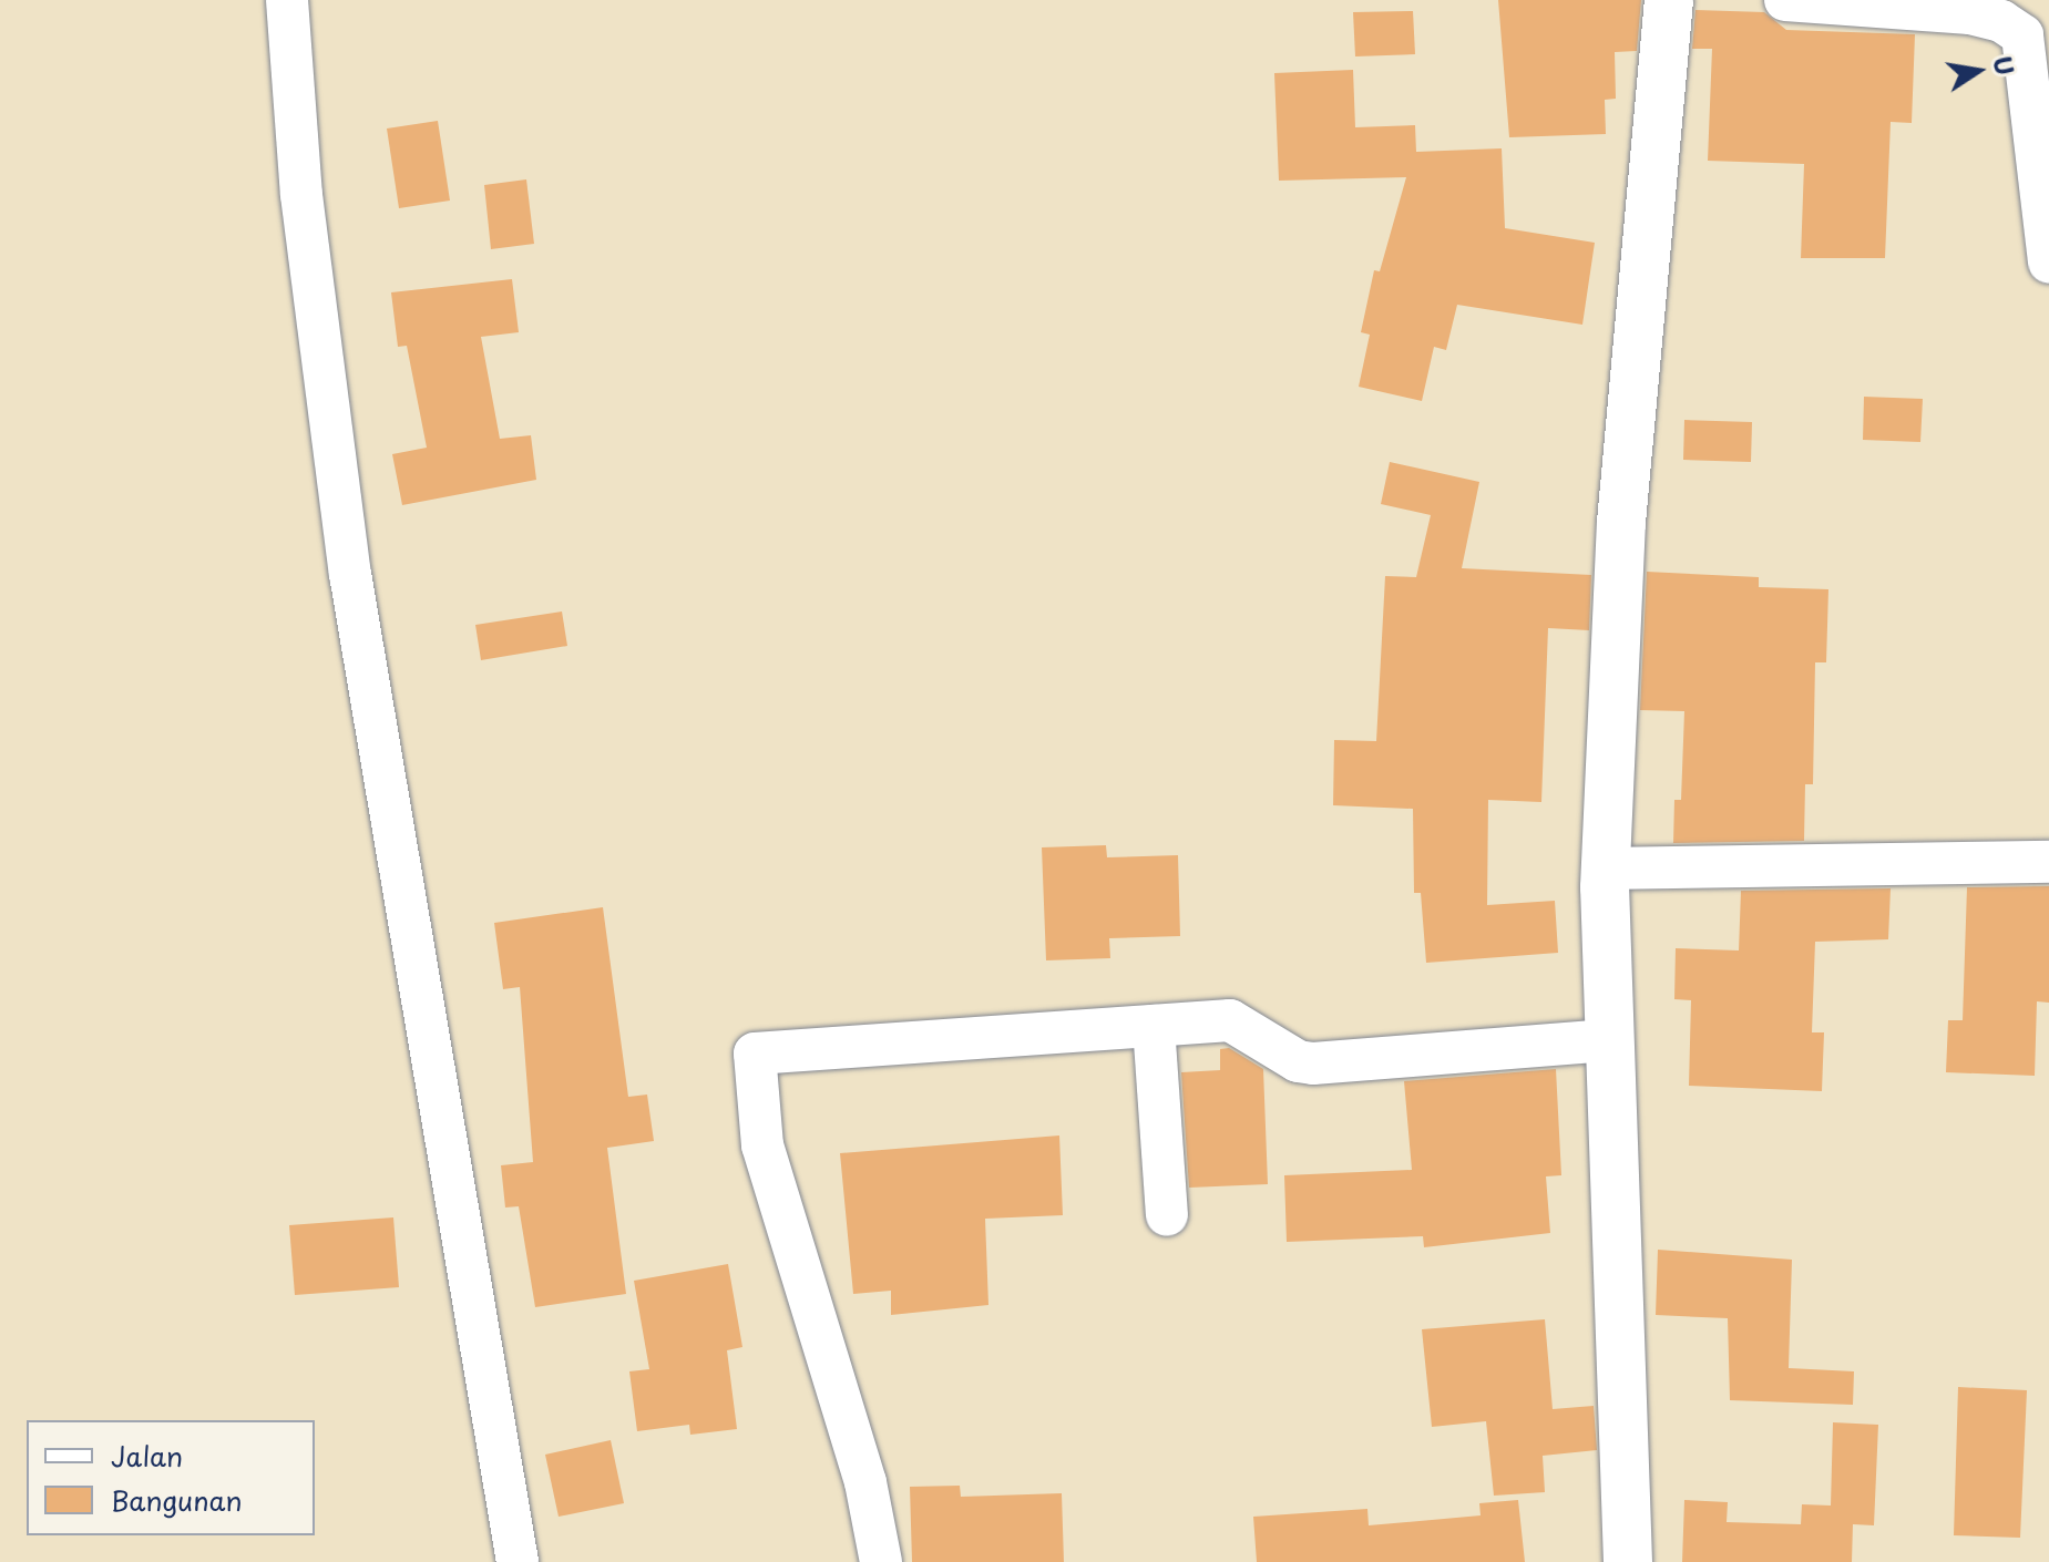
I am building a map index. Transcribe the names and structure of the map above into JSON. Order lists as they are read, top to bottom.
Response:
{
  "legend": ["Jalan", "Bangunan"],
  "north": "right"
}
